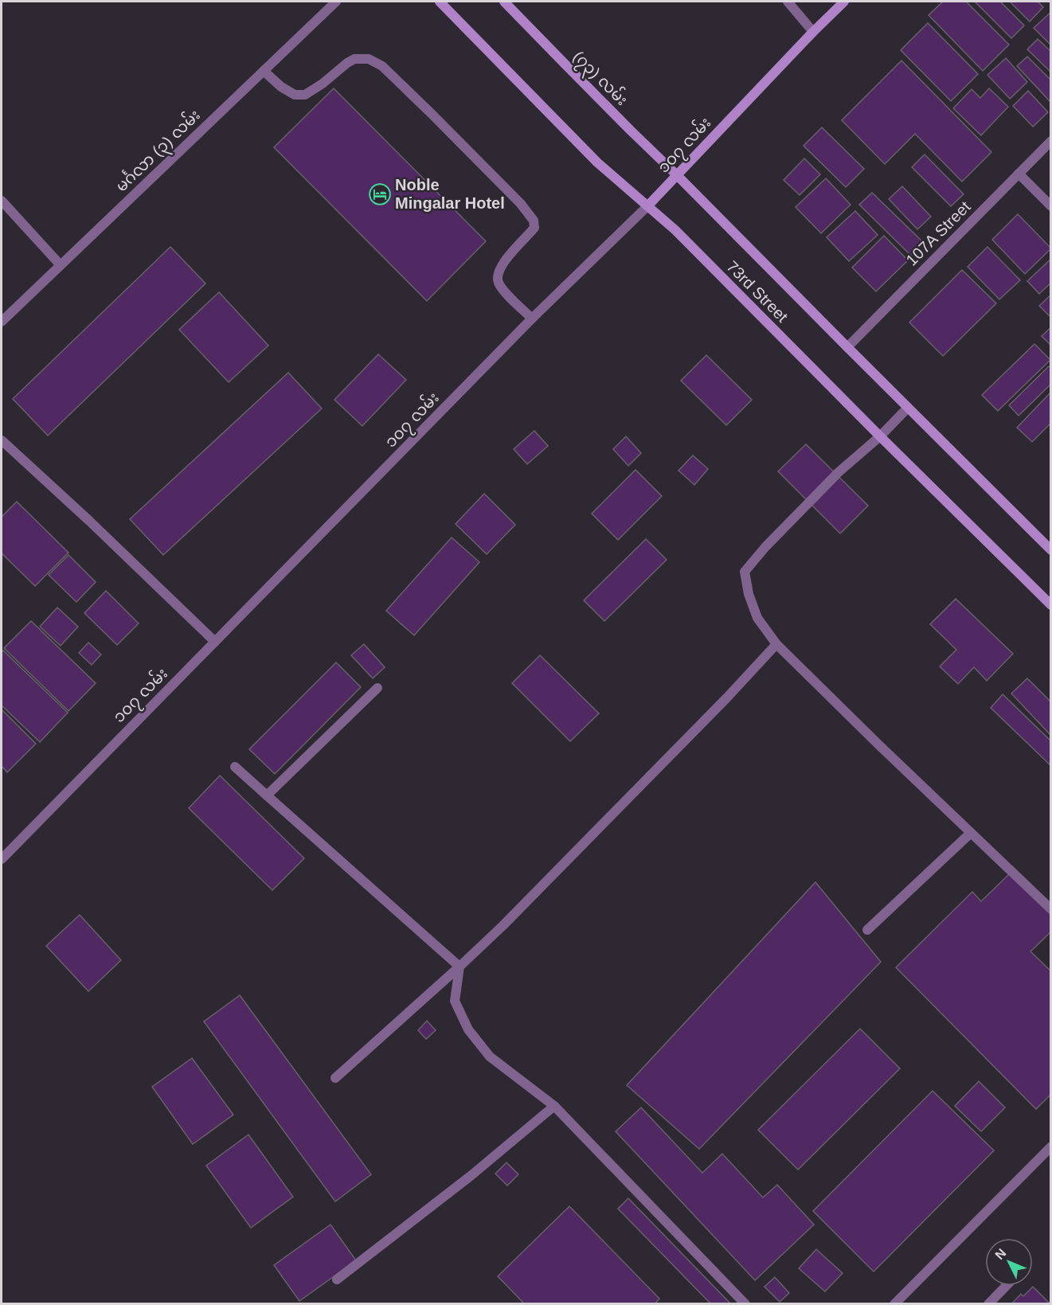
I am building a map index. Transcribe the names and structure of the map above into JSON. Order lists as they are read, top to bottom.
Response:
{
  "streets": {
    "main road": ["(၇၃) လမ်း", "၁၀၇ လမ်း", "73rd Street"],
    "street": ["မင်္ဂလာ (၃) လမ်း", "107A Street"]
  },
  "crossings": [
    ["(၇၃) လမ်း", "၁၀၇ လမ်း"],
    ["(၇၃) လမ်း", "73rd Street"],
    ["၁၀၇ လမ်း", "73rd Street"],
    ["107A Street", "73rd Street"]
  ],
  "places": {
    "hotel": ["Noble Mingalar Hotel"]
  },
  "north": "top left"
}
